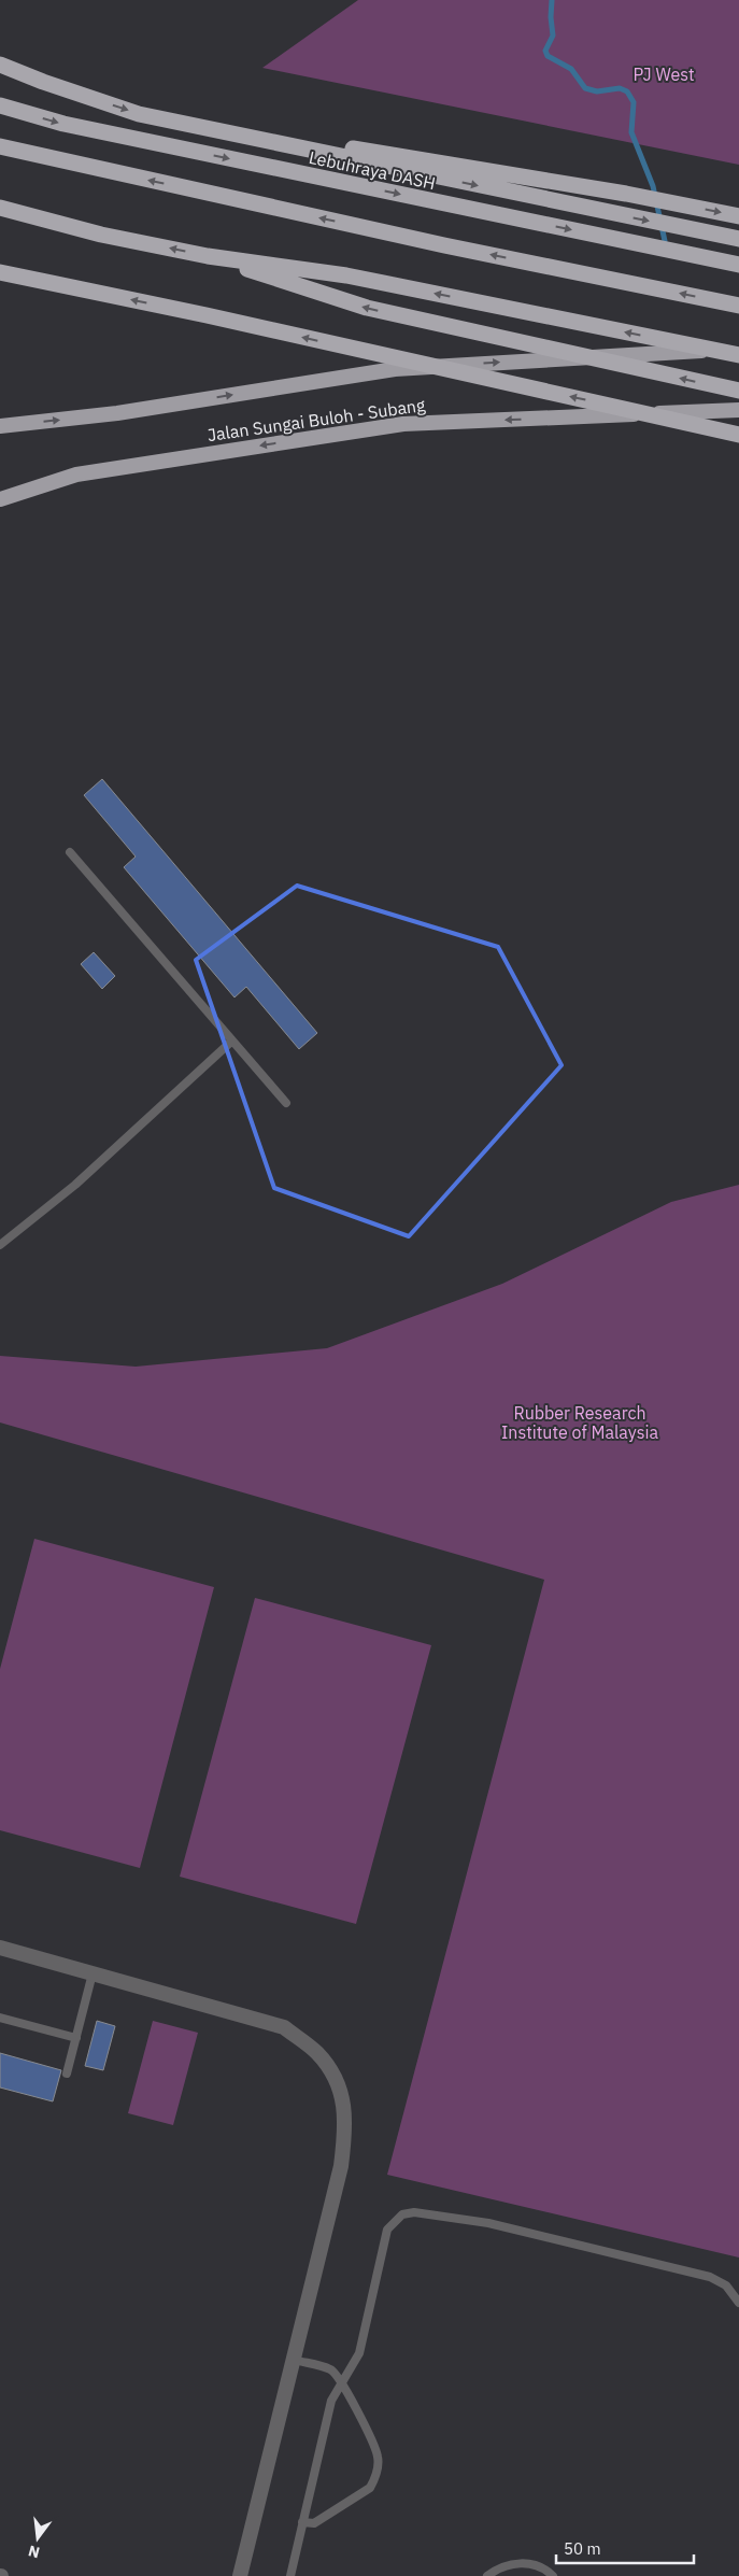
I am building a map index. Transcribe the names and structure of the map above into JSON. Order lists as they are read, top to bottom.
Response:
{
  "streets": {
    "highway": ["Lebuhraya DASH", "Jalan Sungai Buloh - Subang"]
  },
  "parks": ["PJ West", "Rubber Research Institute of Malaysia"],
  "scale_bar": "50 m",
  "north": "bottom"
}
